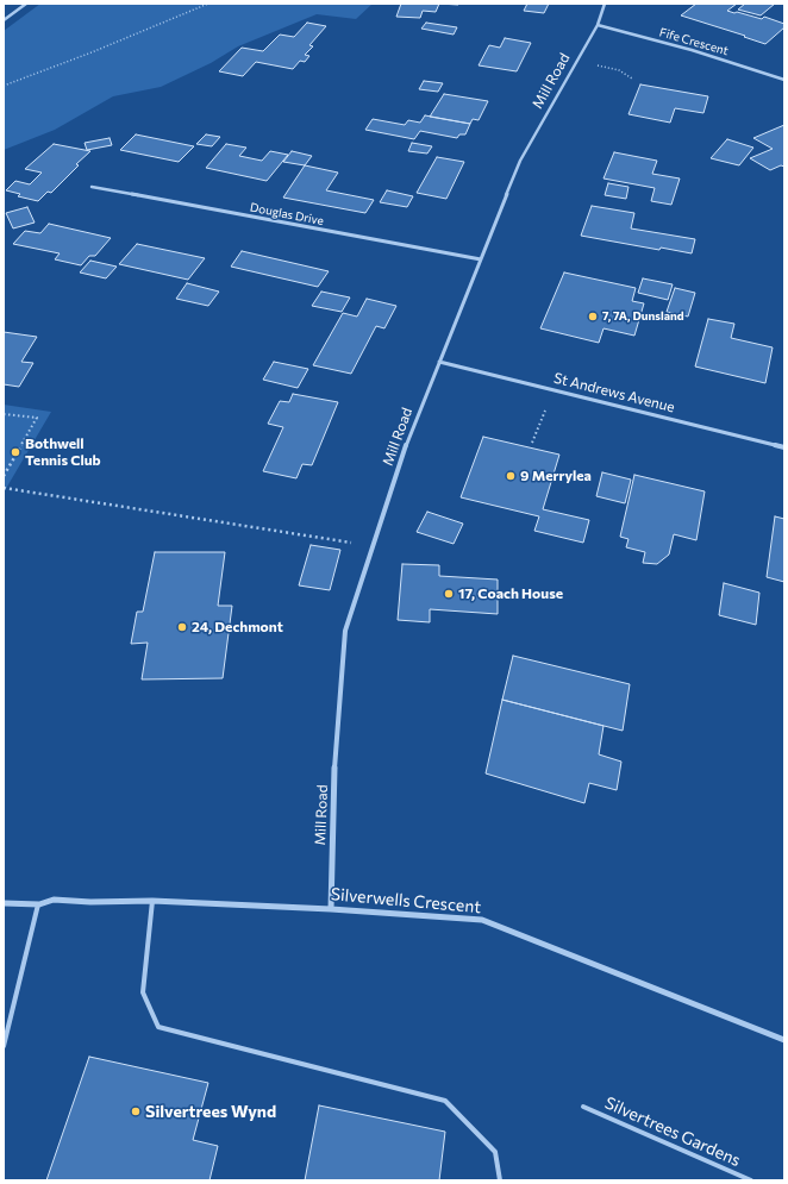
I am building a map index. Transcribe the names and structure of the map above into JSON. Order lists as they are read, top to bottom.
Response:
{
  "streets": {
    "street": [
      "Fife Crescent",
      "Mill Road",
      "Douglas Drive",
      "St Andrews Avenue",
      "Silverwells Crescent"
    ],
    "lane": ["Silvertrees Gardens"]
  },
  "crossings": [
    ["Fife Crescent", "Mill Road"],
    ["Mill Road", "Douglas Drive"],
    ["Mill Road", "St Andrews Avenue"],
    ["Mill Road", "Silverwells Crescent"]
  ],
  "places": [
    "7, 7A, Dunsland",
    "Bothwell Tennis Club",
    "9 Merrylea",
    "17, Coach House",
    "24, Dechmont",
    "Silvertrees Wynd"
  ]
}
